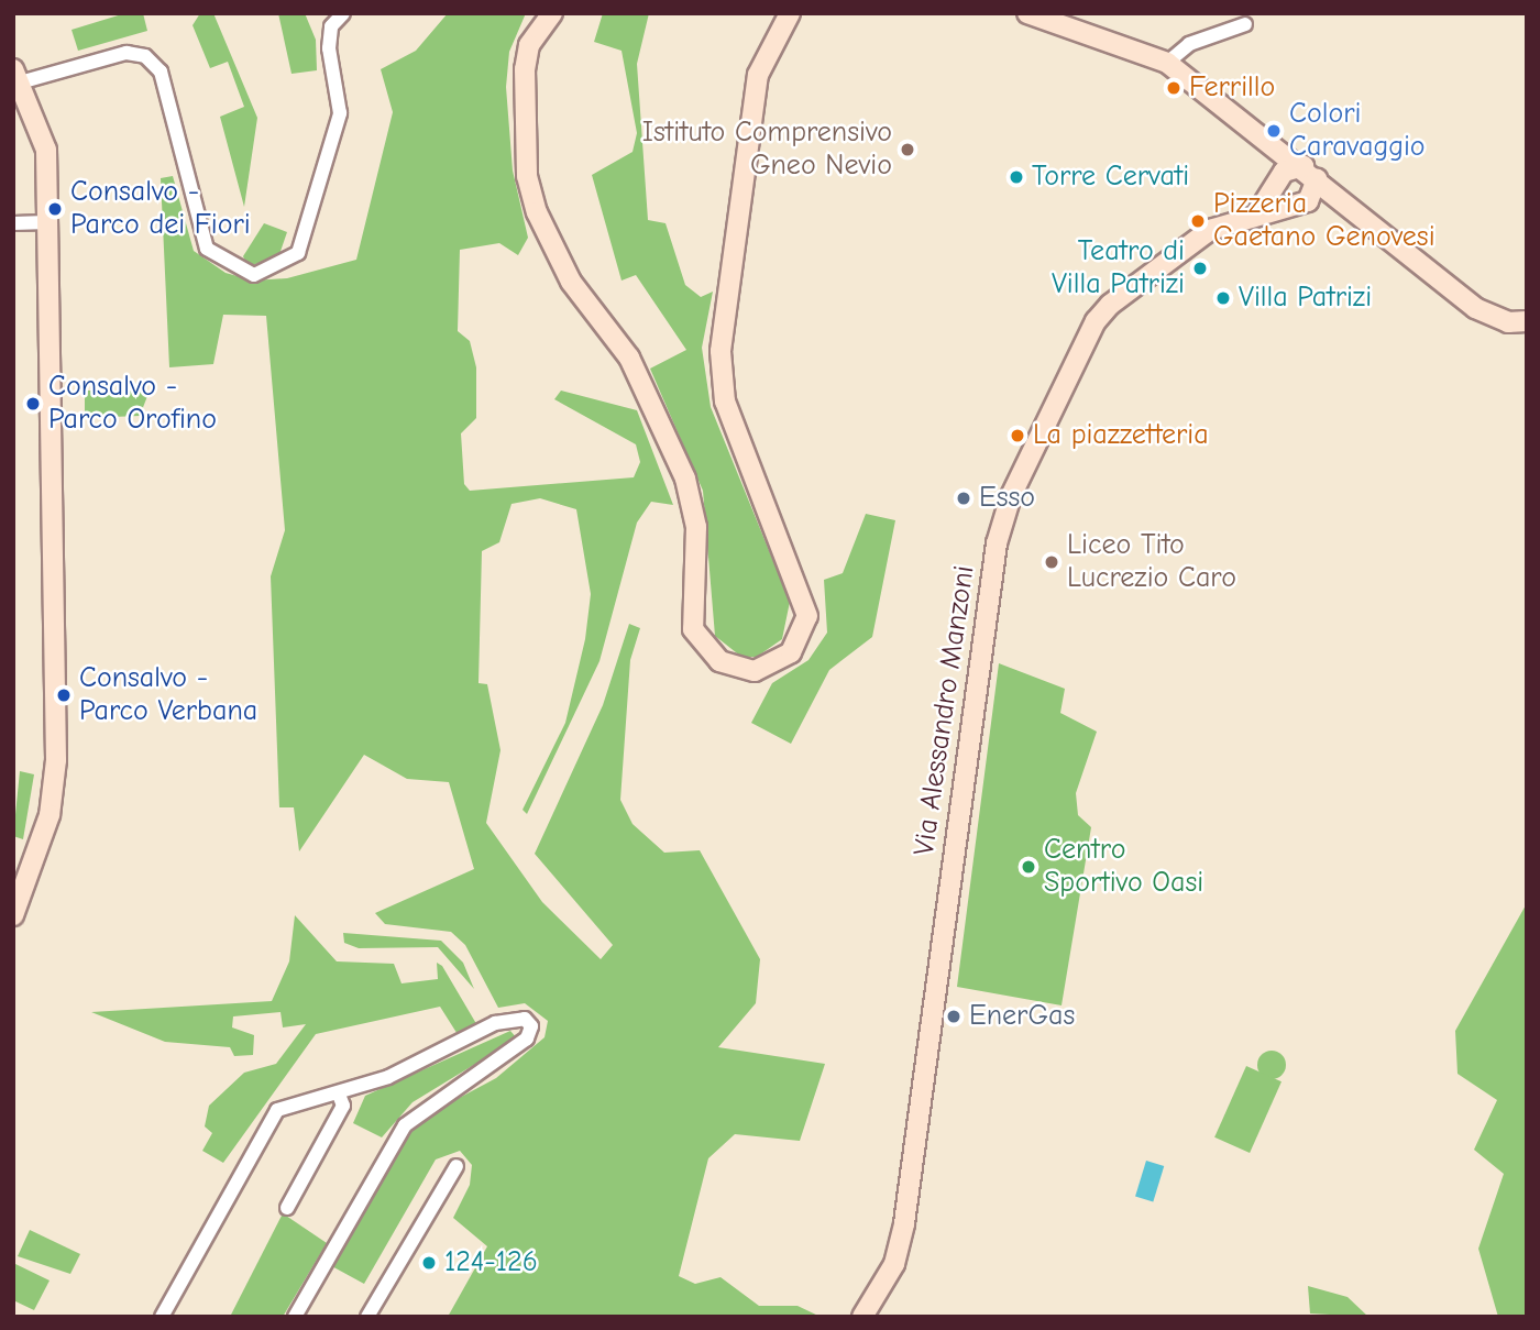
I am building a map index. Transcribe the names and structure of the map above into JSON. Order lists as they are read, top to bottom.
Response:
{
  "streets": {
    "main road": ["Via Alessandro Manzoni"]
  },
  "places": [
    "Ferrillo",
    "Colori Caravaggio",
    "Istituto Comprensivo Gneo Nevio",
    "Torre Cervati",
    "Consalvo - Parco dei Fiori",
    "Pizzeria Gaetano Genovesi",
    "Teatro di Villa Patrizi",
    "Villa Patrizi",
    "Consalvo - Parco Orofino",
    "La piazzetteria",
    "Esso",
    "Liceo Tito Lucrezio Caro",
    "Consalvo - Parco Verbana",
    "Centro Sportivo Oasi",
    "EnerGas",
    "124-126"
  ]
}
